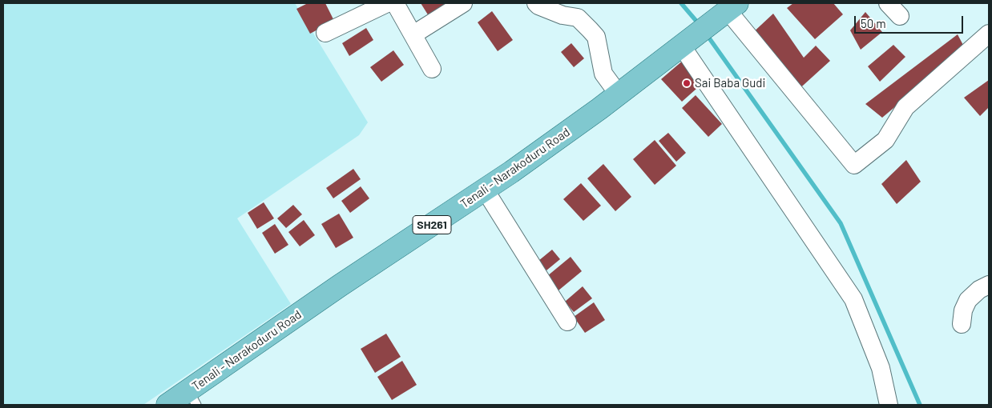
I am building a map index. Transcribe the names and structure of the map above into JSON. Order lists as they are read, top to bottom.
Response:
{
  "streets": {
    "main road": ["Tenali - Narakoduru Road", "SH261"]
  },
  "places": ["Sai Baba Gudi"],
  "scale_bar": "50 m"
}
